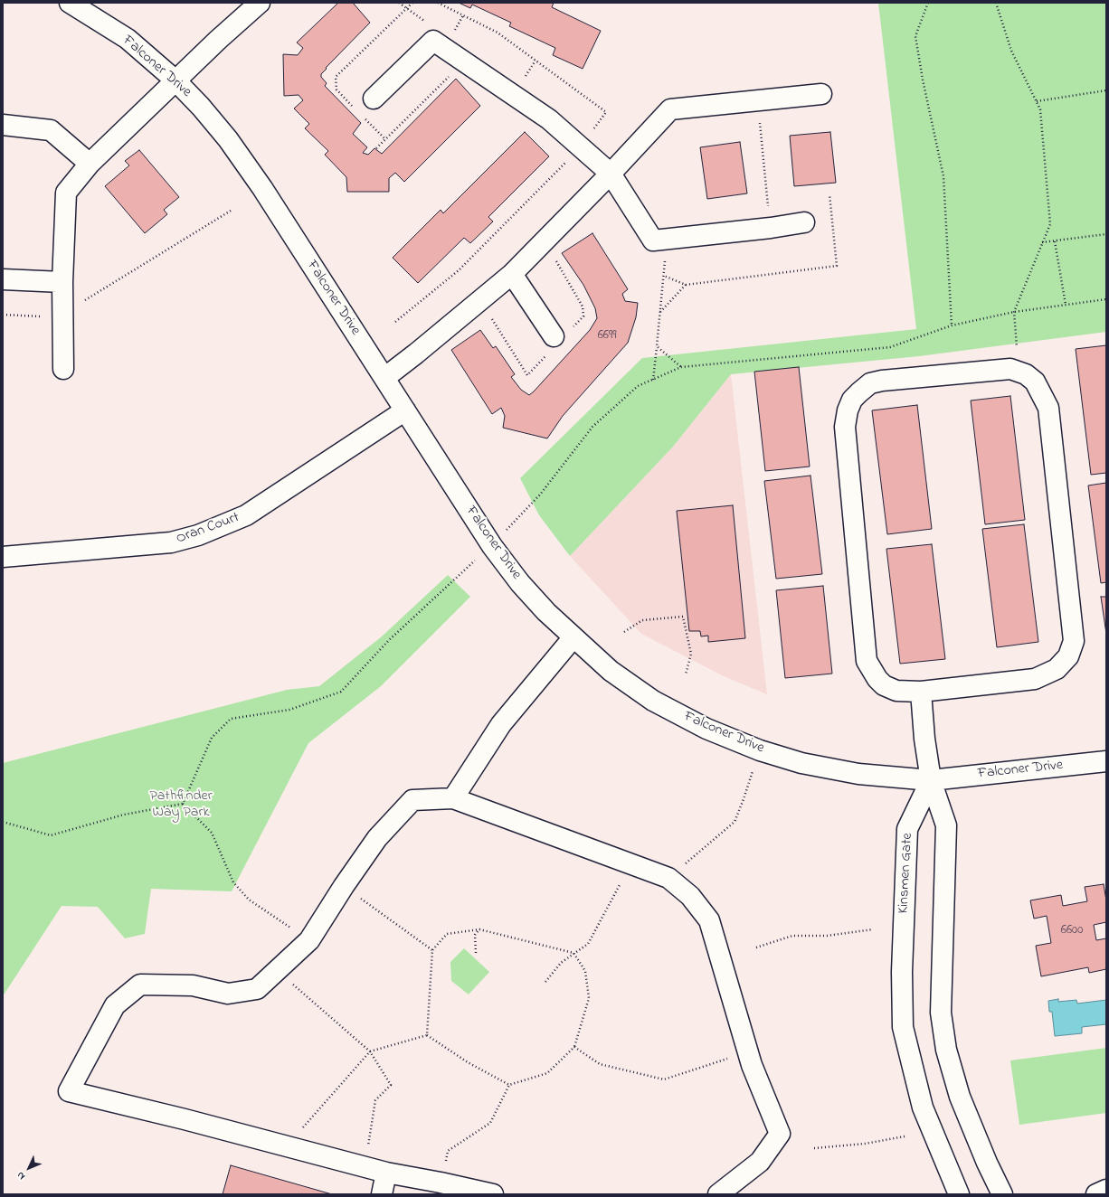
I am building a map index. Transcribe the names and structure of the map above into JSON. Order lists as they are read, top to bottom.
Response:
{
  "streets": {
    "street": ["Falconer Drive", "Oran Court", "Kinsmen Gate"]
  },
  "crossings": [
    ["Falconer Drive", "Oran Court"],
    ["Falconer Drive", "Kinsmen Gate"]
  ],
  "parks": ["Pathfinder Way Park"],
  "house_numbers": ["6699", "6600"],
  "north": "bottom left"
}
